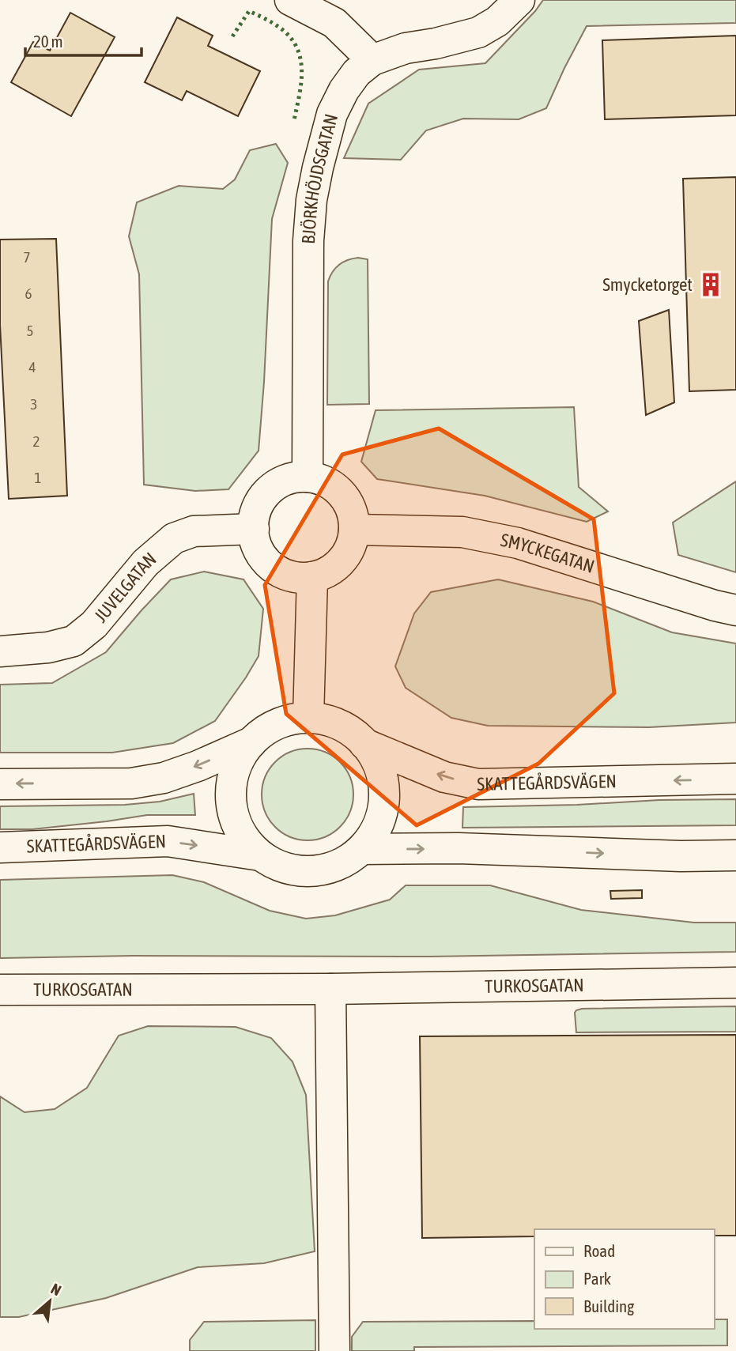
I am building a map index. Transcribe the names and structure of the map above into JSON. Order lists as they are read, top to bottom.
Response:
{
  "streets": {
    "street": [
      "BJÖRKHÖJDSGATAN",
      "SMYCKEGATAN",
      "JUVELGATAN",
      "SKATTEGÅRDSVÄGEN",
      "TURKOSGATAN"
    ]
  },
  "crossings": [
    ["BJÖRKHÖJDSGATAN", "SMYCKEGATAN"],
    ["BJÖRKHÖJDSGATAN", "JUVELGATAN"],
    ["SMYCKEGATAN", "JUVELGATAN"]
  ],
  "places": {
    "building": ["Smycketorget"]
  },
  "house_numbers": [
    "7",
    "6",
    "5",
    "4",
    "3",
    "2",
    "1"
  ],
  "legend": ["Road", "Park", "Building"],
  "scale_bar": "20 m",
  "north": "top right"
}
